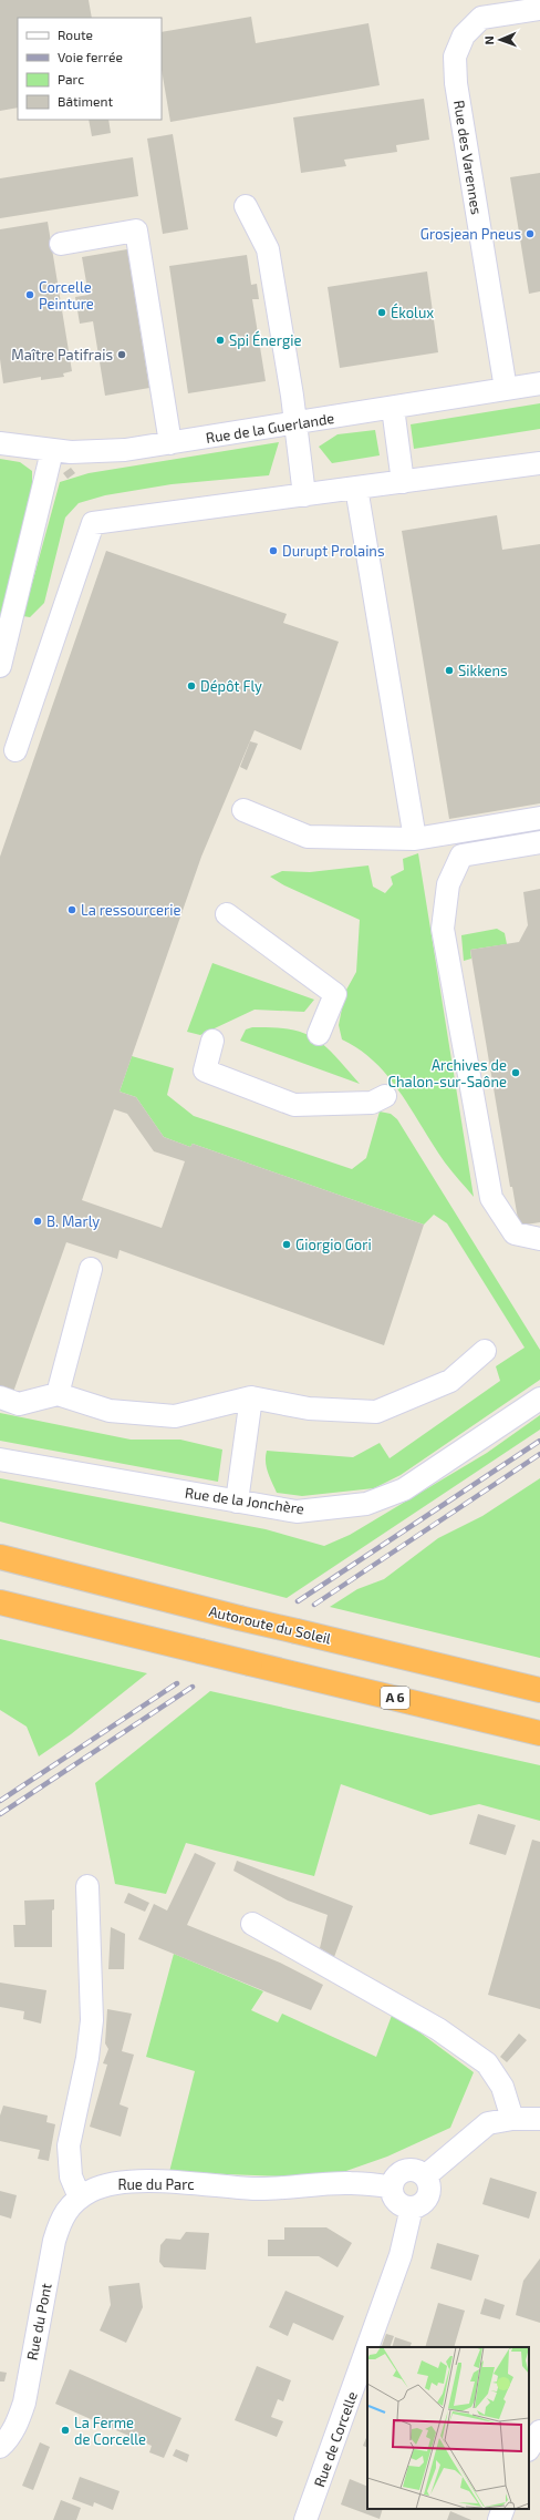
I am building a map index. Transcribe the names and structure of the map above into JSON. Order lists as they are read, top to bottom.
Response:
{
  "streets": {
    "highway": ["Autoroute du Soleil", "A 6"],
    "street": [
      "Rue des Varennes",
      "Rue de la Guerlande",
      "Rue de la Jonchère",
      "Rue du Parc",
      "Rue du Pont",
      "Rue de Corcelle"
    ]
  },
  "crossings": [
    ["Rue des Varennes", "Rue de la Guerlande"],
    ["Rue du Parc", "Rue du Pont"],
    ["Rue du Parc", "Rue de Corcelle"]
  ],
  "places": [
    "Grosjean Pneus",
    "Corcelle Peinture",
    "Ékolux",
    "Spi Énergie",
    "Maître Patifrais",
    "Durupt Prolains",
    "Sikkens",
    "Dépôt Fly",
    "La ressourcerie",
    "Archives de Chalon-sur-Saône",
    "B. Marly",
    "Giorgio Gori",
    "La Ferme de Corcelle"
  ],
  "legend": [
    "Route",
    "Voie ferrée",
    "Parc",
    "Bâtiment"
  ],
  "north": "left"
}
